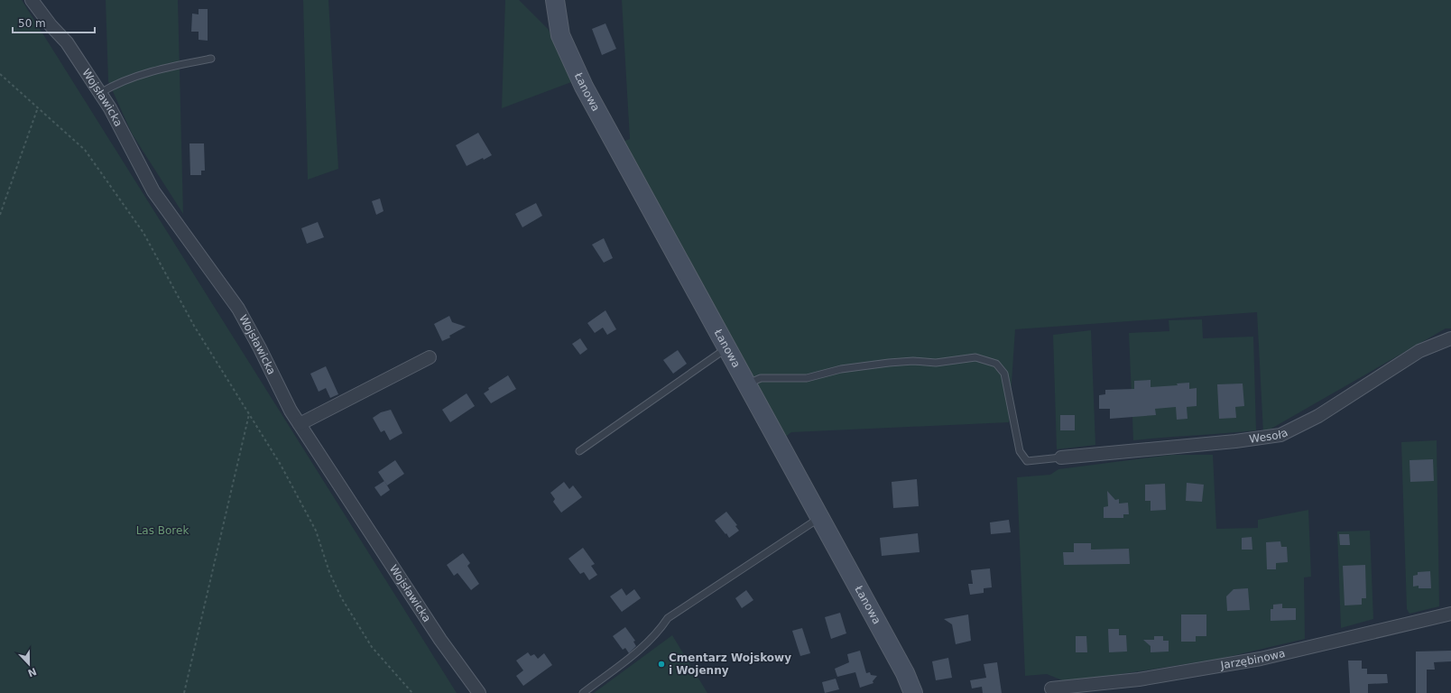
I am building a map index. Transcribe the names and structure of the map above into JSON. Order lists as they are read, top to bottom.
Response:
{
  "streets": {
    "street": [
      "Łanowa",
      "Wojsławicka",
      "Wesoła",
      "Jarzębinowa"
    ]
  },
  "parks": ["Las Borek"],
  "places": ["Cmentarz Wojskowy i Wojenny"],
  "scale_bar": "50 m",
  "north": "bottom"
}
